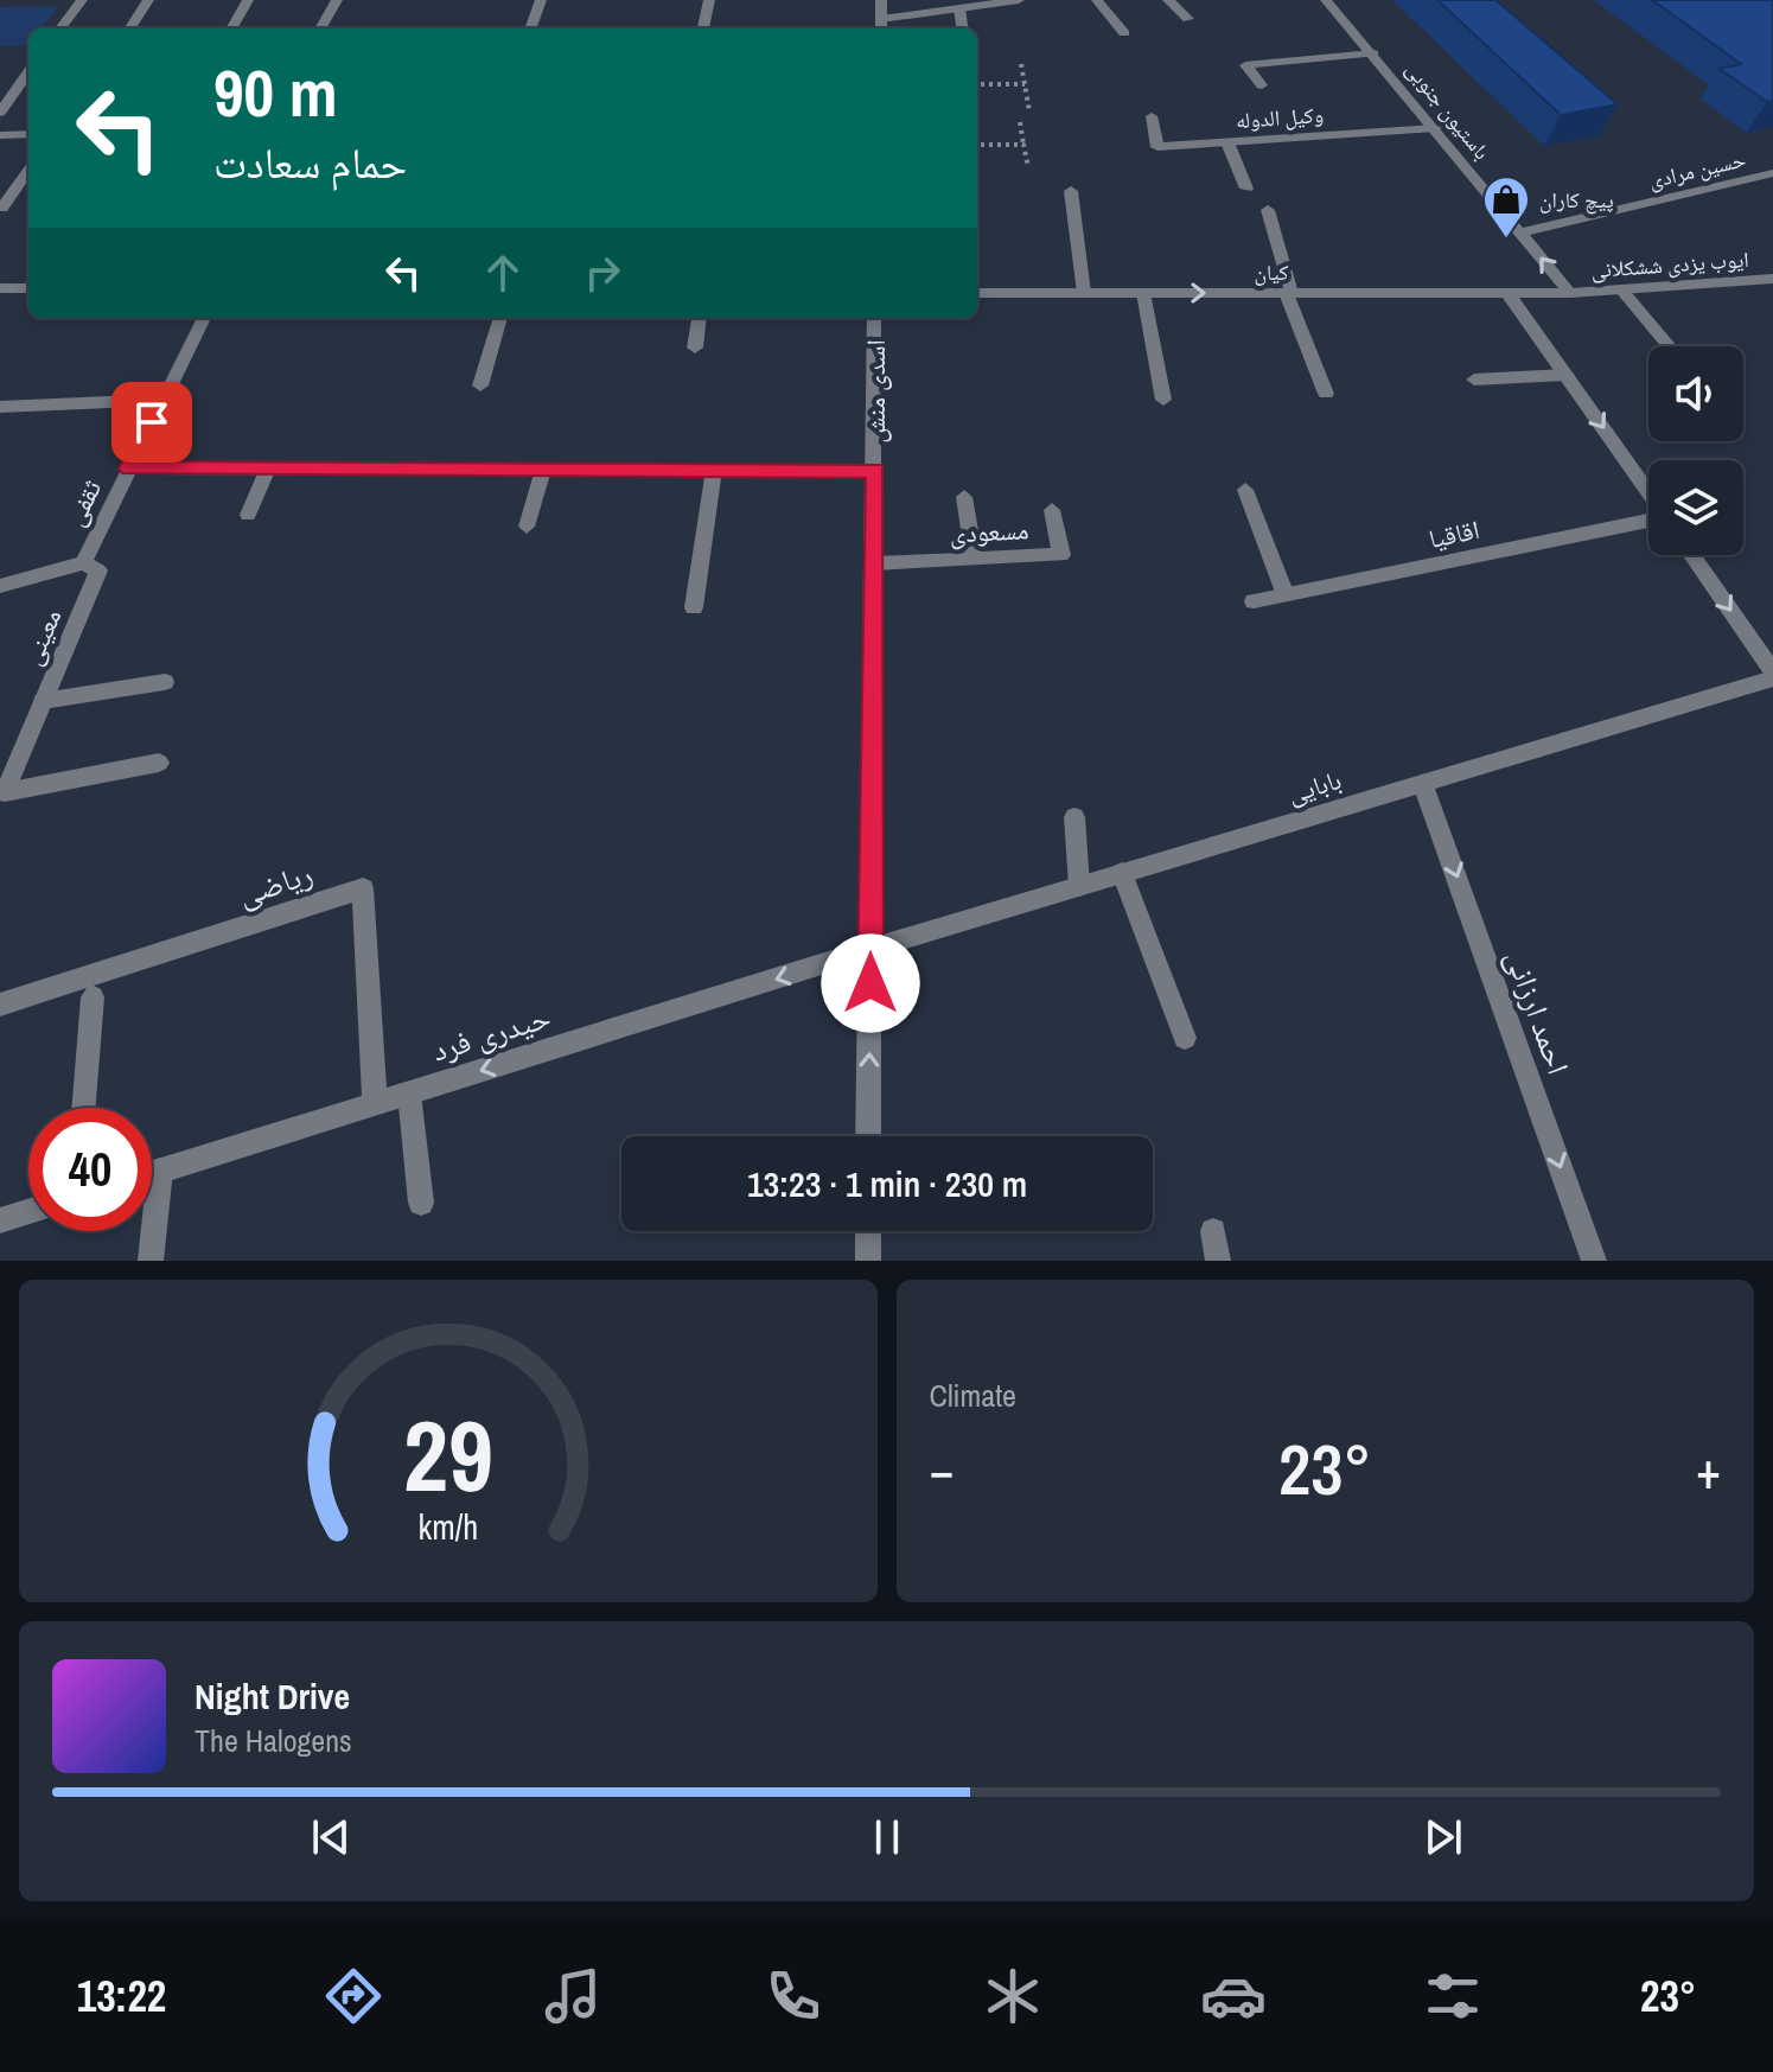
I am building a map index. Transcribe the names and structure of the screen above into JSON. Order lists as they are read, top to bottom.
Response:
{
  "streets": {
    "street": [
      "باستیون جنوبی",
      "وکیل الدوله",
      "حسین مرادی",
      "ایوب یزدی ششکلانی",
      "کیان",
      "اسدی منش",
      "ثقفی",
      "مسعودی",
      "اقاقیا",
      "معینی",
      "بابایی",
      "ریاضی",
      "احمد ارزانی",
      "حیدری فرد"
    ]
  },
  "crossings": [
    ["باستیون جنوبی", "وکیل الدوله"],
    ["باستیون جنوبی", "حسین مرادی"],
    ["باستیون جنوبی", "ایوب یزدی ششکلانی"],
    ["باستیون جنوبی", "کیان"],
    ["ایوب یزدی ششکلانی", "کیان"],
    ["اسدی منش", "مسعودی"],
    ["اسدی منش", "بابایی"],
    ["اسدی منش", "حیدری فرد"],
    ["ثقفی", "معینی"],
    ["بابایی", "احمد ارزانی"],
    ["بابایی", "حیدری فرد"],
    ["ریاضی", "حیدری فرد"]
  ],
  "one_way": ["احمد ارزانی", "حیدری فرد"],
  "places": {
    "shop": ["پیچ کاران"]
  },
  "page": {
    "turn": ["90 m", "حمام سعادت"],
    "limit": "40",
    "trip": "13:23 · 1 min · 230 m",
    "tile": "Climate",
    "heat": ["−", "23°", "+"],
    "song": ["Night Drive", "The Halogens"],
    "tabs": ["13:22", "23°"],
    "gauge": ["29", "km/h"]
  }
}
